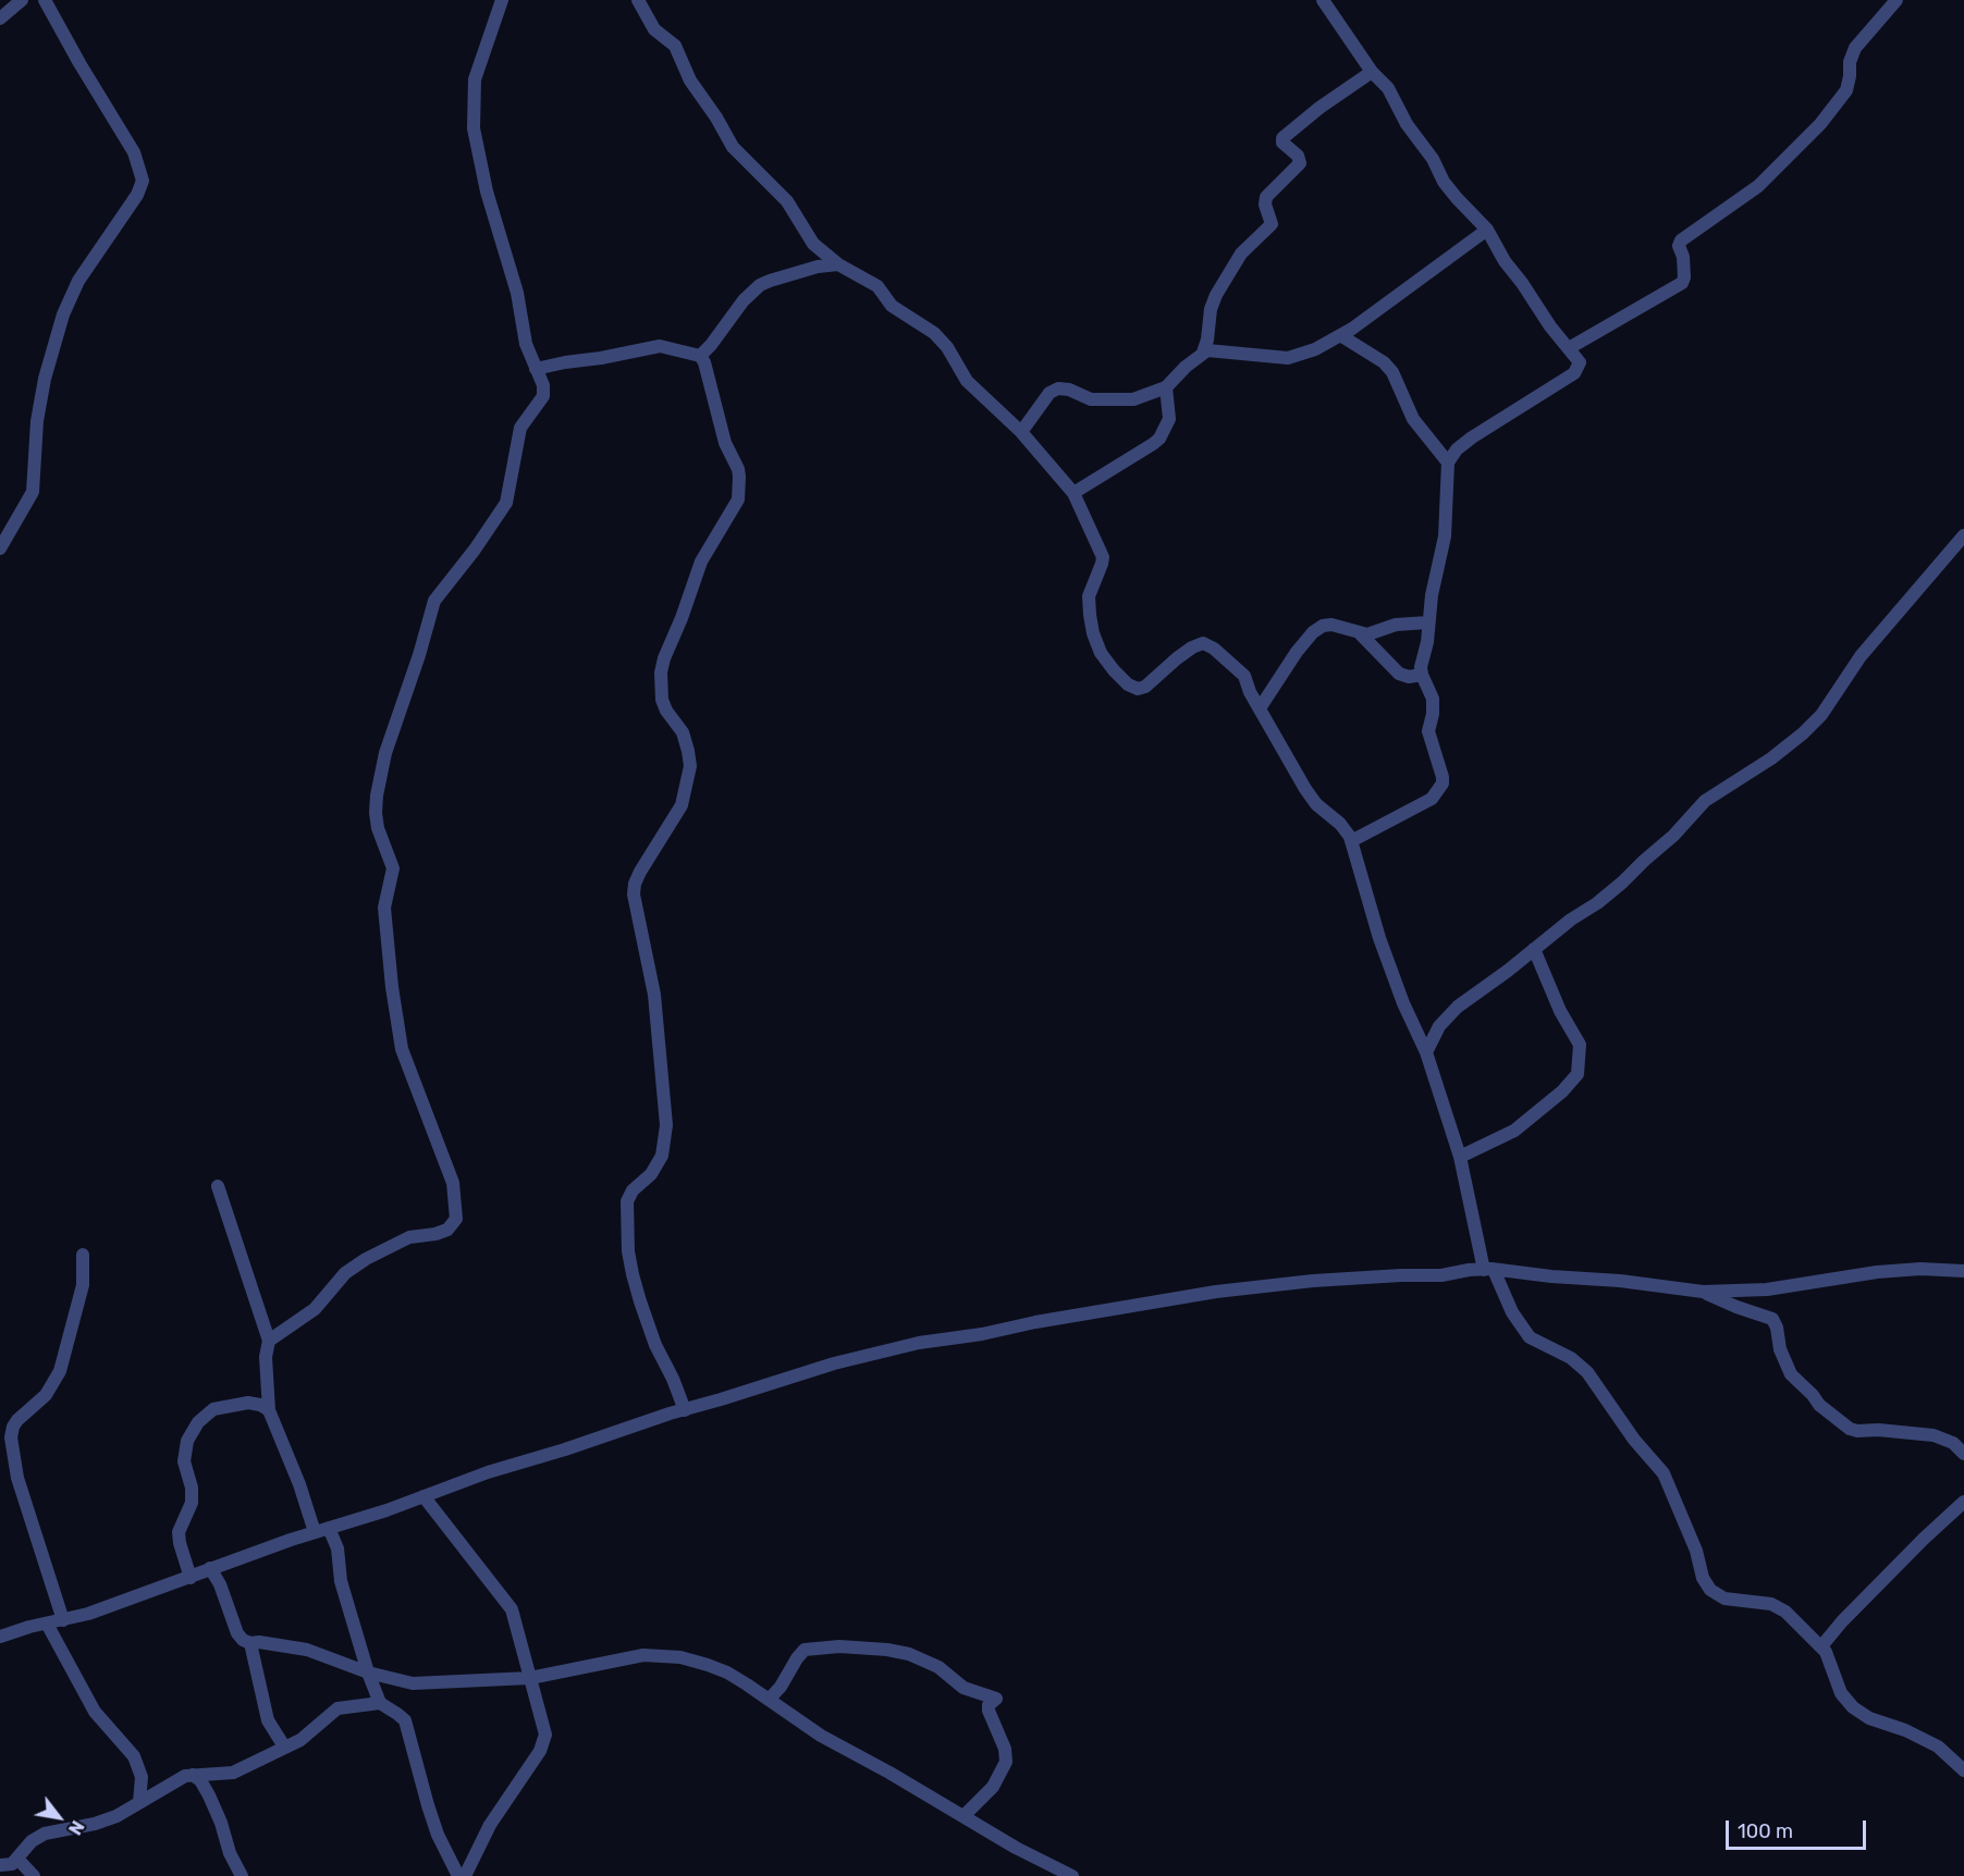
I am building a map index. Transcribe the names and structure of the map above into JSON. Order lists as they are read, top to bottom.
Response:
{
  "scale_bar": "100 m",
  "north": "bottom right"
}
